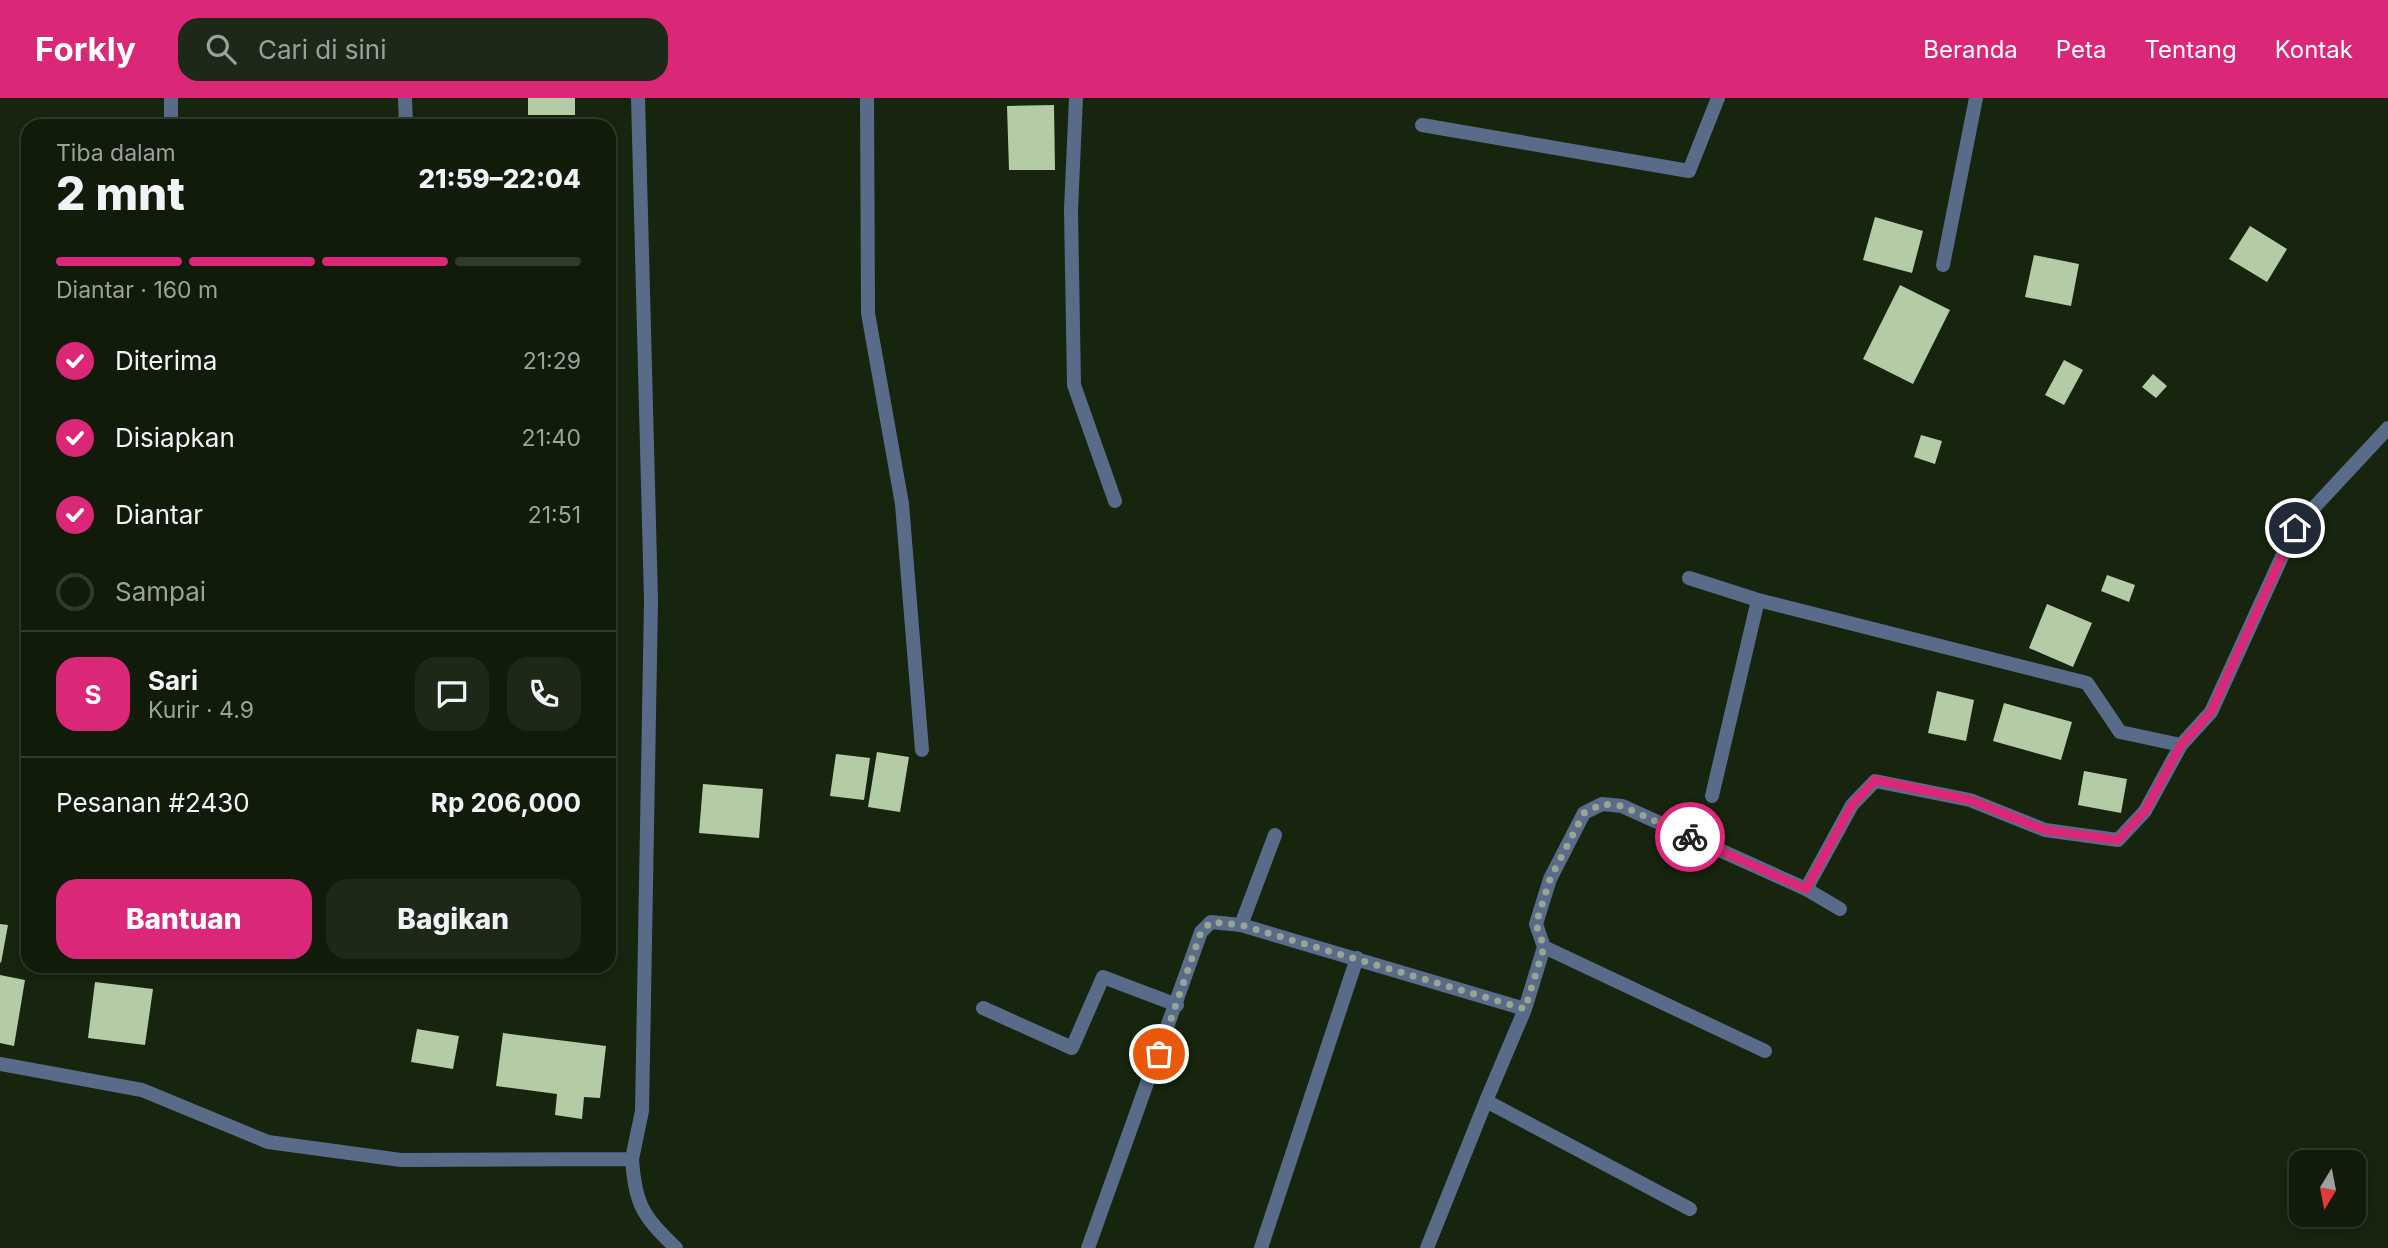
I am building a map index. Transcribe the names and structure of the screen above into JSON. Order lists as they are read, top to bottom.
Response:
{
  "north": "bottom",
  "page": {
    "header": "Forkly",
    "search": "Cari di sini",
    "nav": [
      "Beranda",
      "Peta",
      "Tentang",
      "Kontak"
    ],
    "heading": ["2 mnt", "Tiba dalam", "21:59–22:04"],
    "panel": [
      "Sari",
      "Kurir · 4.9",
      "Pesanan #2430",
      "Rp 206,000"
    ],
    "bar": "Diantar · 160 m",
    "list": [
      ["Diterima", "21:29"],
      ["Disiapkan", "21:40"],
      ["Diantar", "21:51"],
      "Sampai"
    ],
    "round": "S",
    "buttons": ["Bantuan", "Bagikan"]
  }
}
